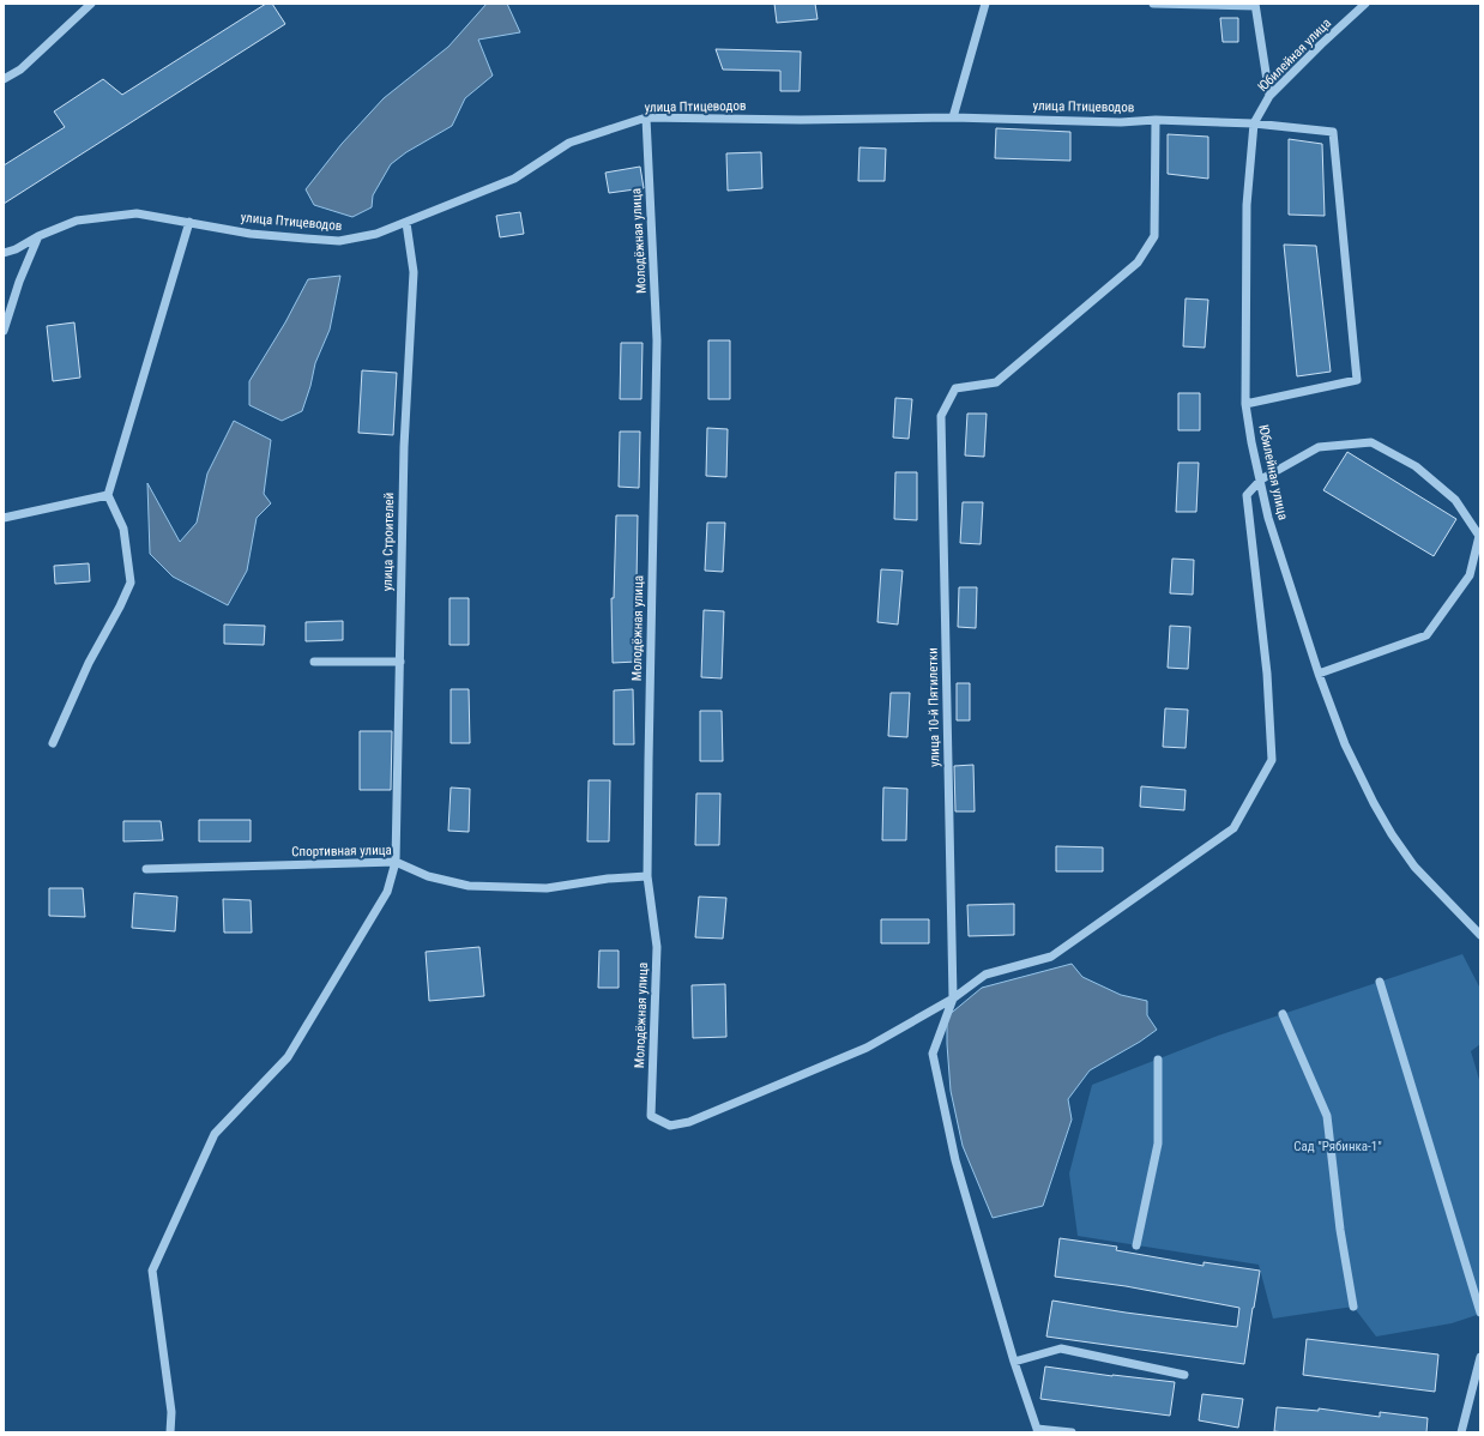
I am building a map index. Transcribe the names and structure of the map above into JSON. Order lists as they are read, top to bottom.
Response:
{
  "streets": {
    "street": [
      "Юбилейная улица",
      "улица Птицеводов",
      "Молодёжная улица",
      "улица Строителей",
      "улица 10-й Пятилетки",
      "Спортивная улица"
    ]
  },
  "crossings": [
    ["Юбилейная улица", "улица Птицеводов"],
    ["улица Птицеводов", "Молодёжная улица"],
    ["улица Птицеводов", "улица Строителей"],
    ["улица Птицеводов", "улица 10-й Пятилетки"],
    ["Молодёжная улица", "улица 10-й Пятилетки"],
    ["Молодёжная улица", "Спортивная улица"],
    ["улица Строителей", "Спортивная улица"]
  ],
  "parks": ["Сад \"Рябинка-1\""]
}
